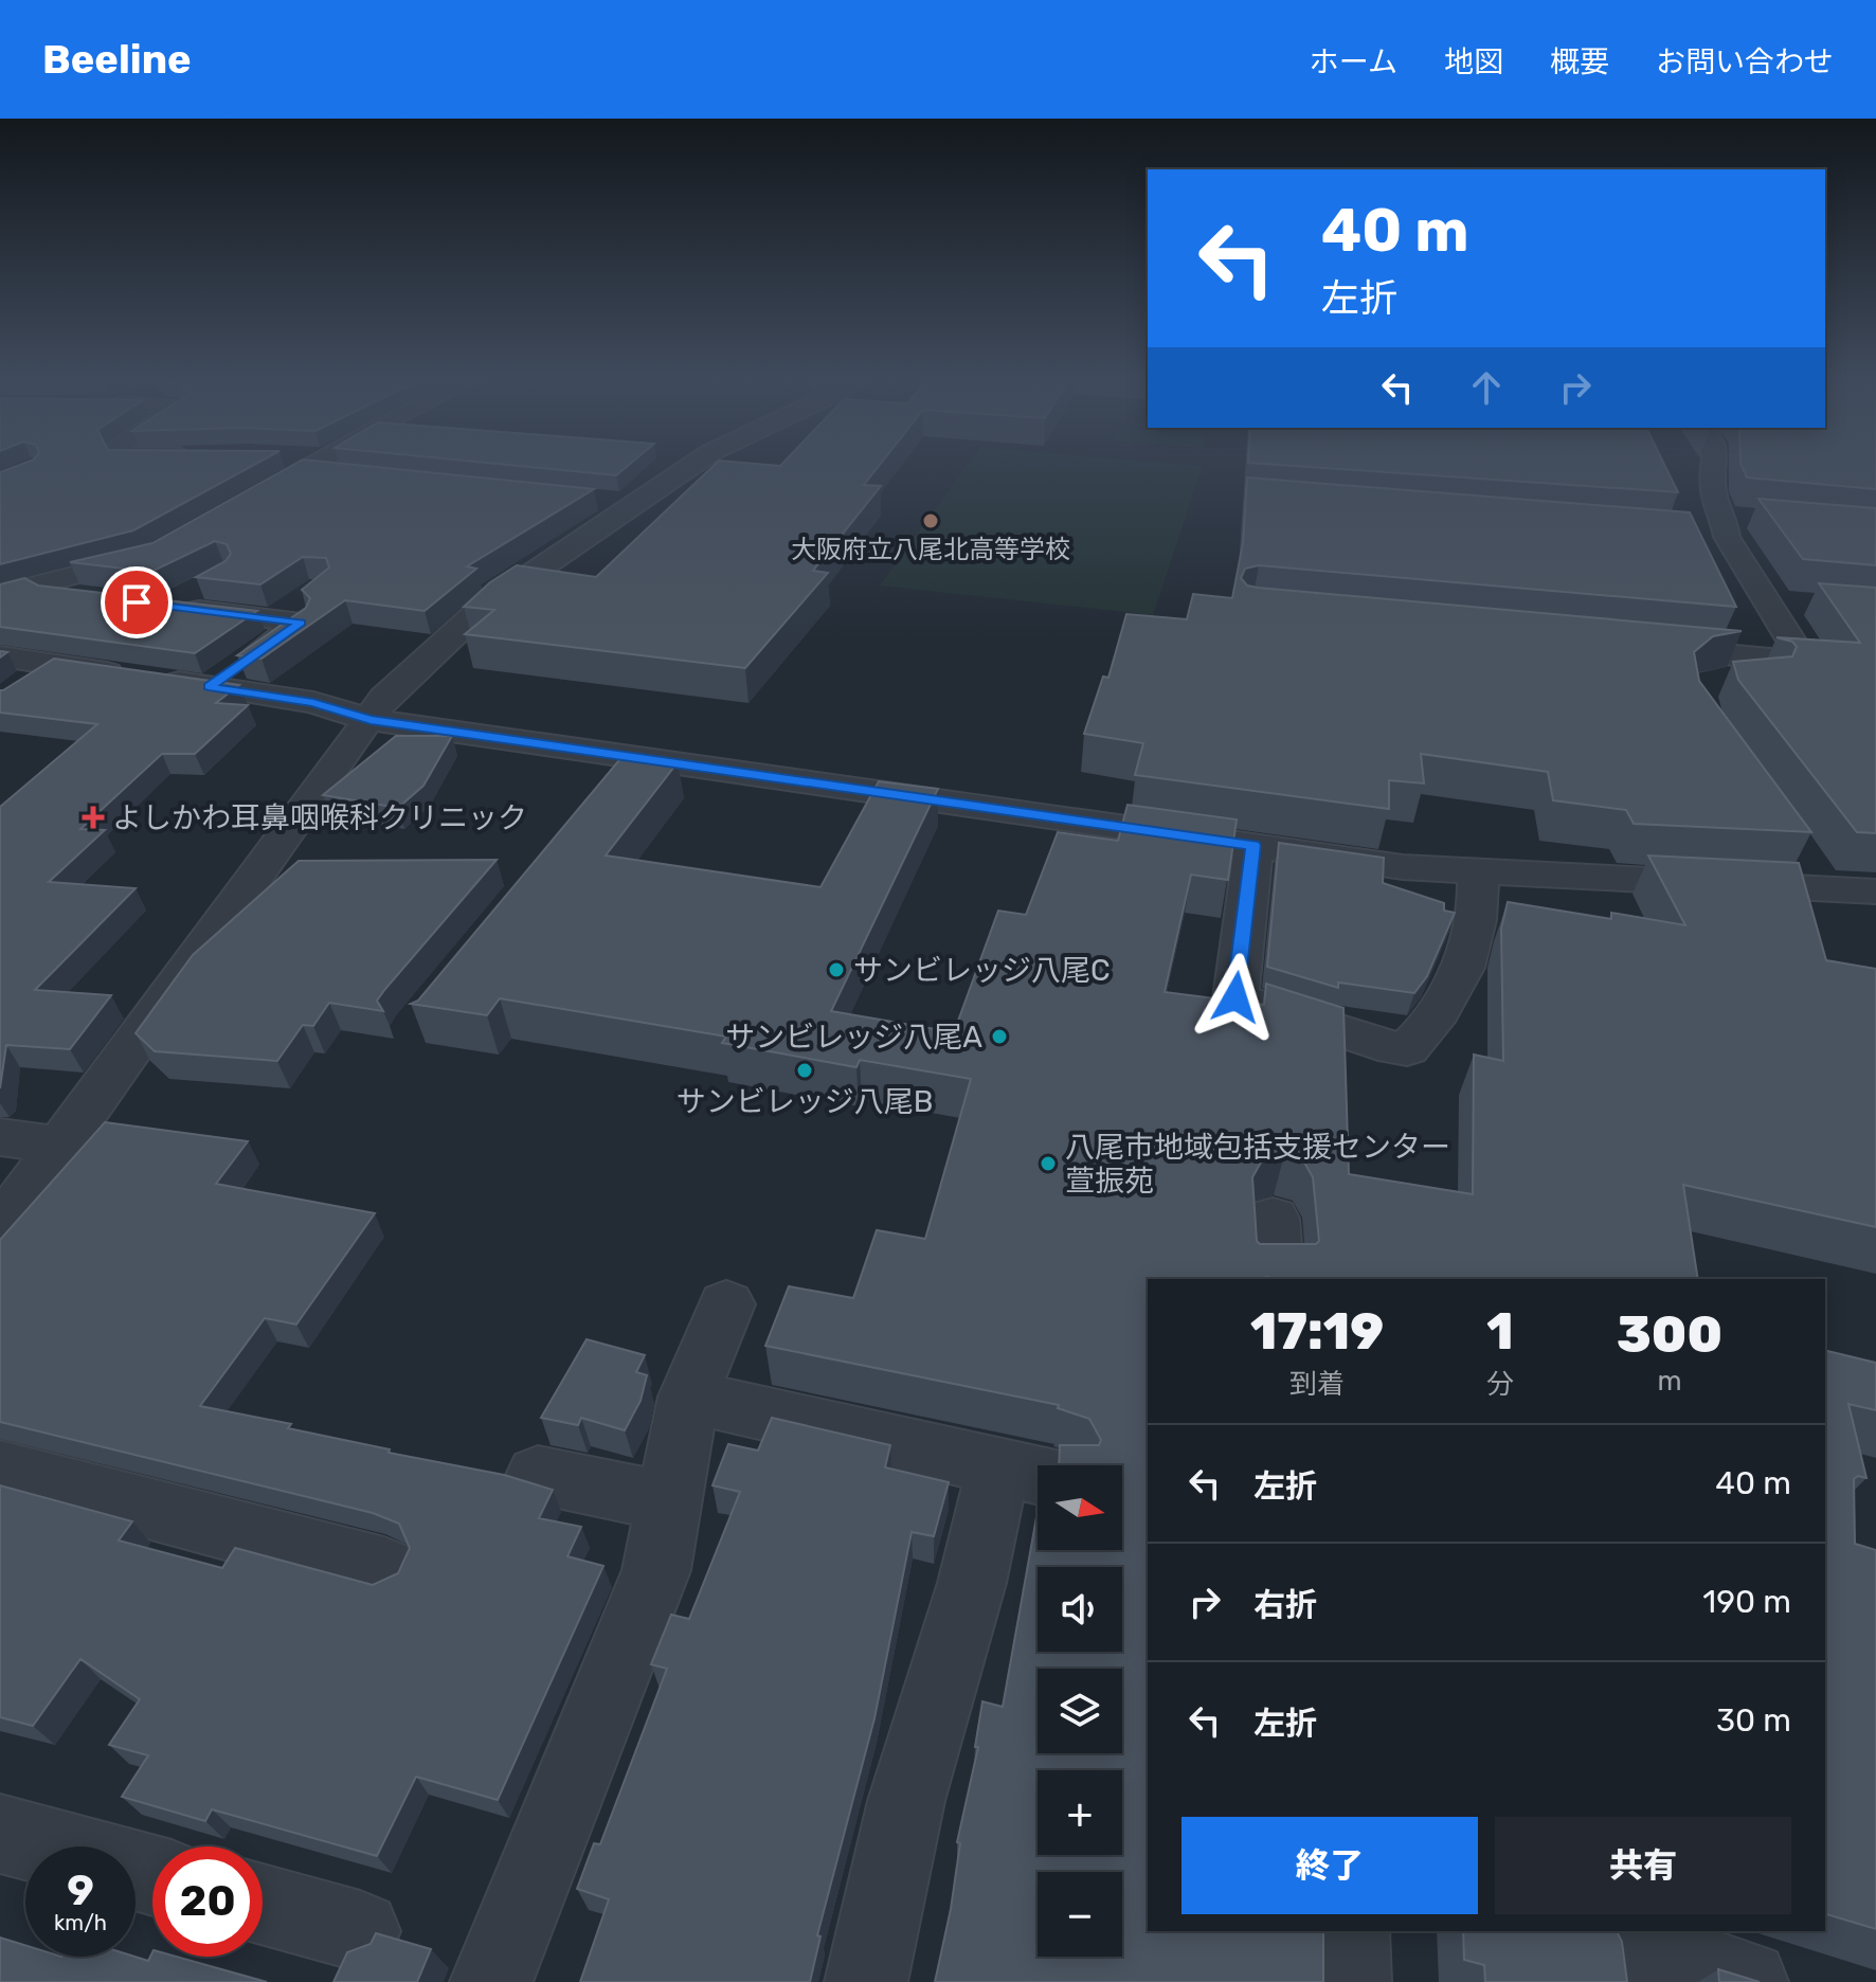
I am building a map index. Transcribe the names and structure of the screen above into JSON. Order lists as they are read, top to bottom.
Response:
{
  "places": {
    "other": [
      "大阪府立八尾北高等学校",
      "サンビレッジ八尾C",
      "サンビレッジ八尾A",
      "サンビレッジ八尾B",
      "八尾市地域包括支援センター 萱振苑"
    ],
    "health": ["よしかわ耳鼻咽喉科クリニック"]
  },
  "north": "right",
  "page": {
    "header": "Beeline",
    "nav": [
      "ホーム",
      "地図",
      "概要",
      "お問い合わせ"
    ],
    "turn": ["40 m", "左折"],
    "eta": [
      "17:19",
      "到着",
      "1",
      "分",
      "300",
      "m"
    ],
    "list": [
      {
        "name": "左折",
        "value": "40 m"
      },
      {
        "name": "右折",
        "value": "190 m"
      },
      {
        "name": "左折",
        "value": "30 m"
      }
    ],
    "map_buttons": ["+", "−"],
    "buttons": ["終了", "共有"],
    "speed": "9 km/h",
    "limit": "20"
  }
}
